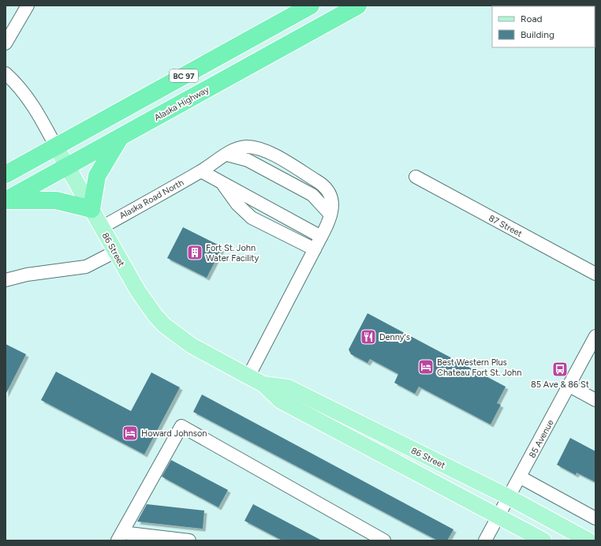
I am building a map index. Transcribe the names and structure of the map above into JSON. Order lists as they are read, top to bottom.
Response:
{
  "streets": {
    "highway": ["BC 97", "Alaska Highway"],
    "main road": ["86 Street"],
    "street": ["Alaska Road North", "87 Street", "85 Avenue"]
  },
  "crossings": [
    ["BC 97", "86 Street"],
    ["Alaska Highway", "86 Street"],
    ["Alaska Road North", "86 Street"],
    ["86 Street", "85 Avenue"]
  ],
  "places": {
    "building": ["Fort St. John Water Facility"],
    "restaurant": ["Denny's"],
    "hotel": ["Best Western Plus Chateau Fort St. John", "Howard Johnson"],
    "bus stop": ["85 Ave & 86 St"]
  },
  "legend": ["Road", "Building"]
}
